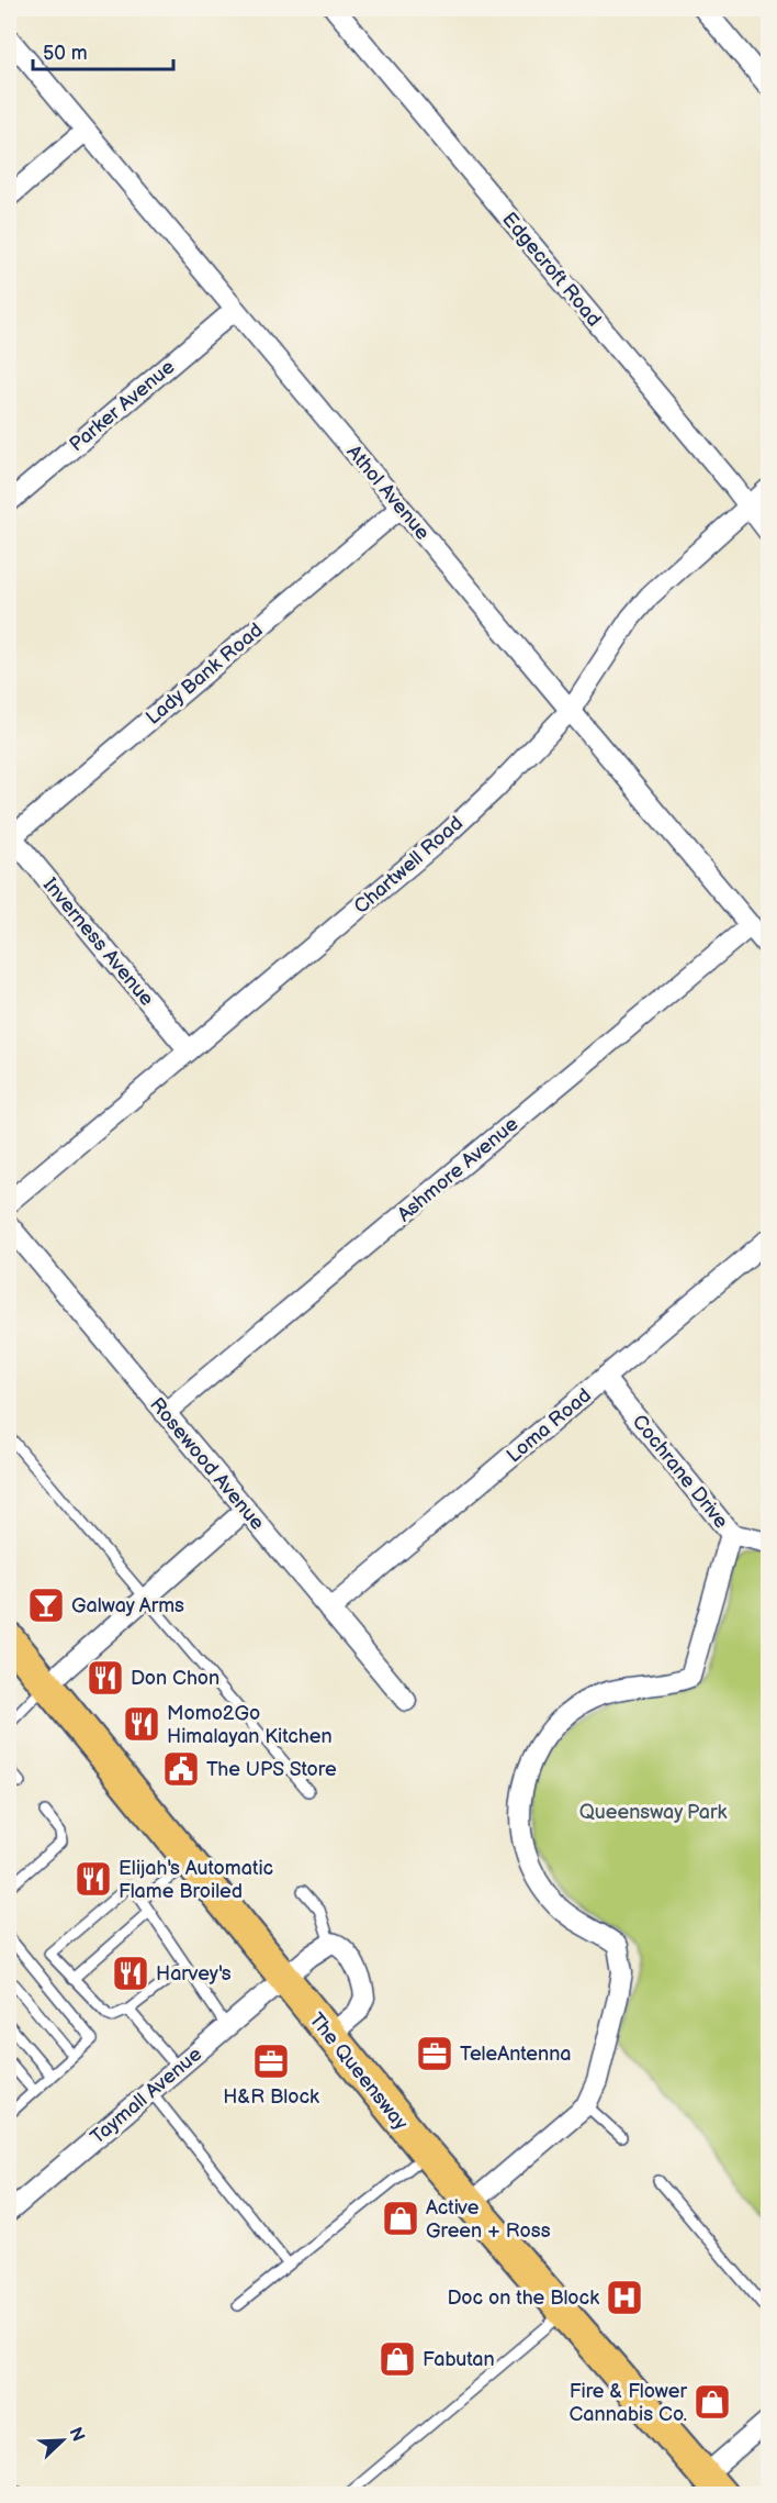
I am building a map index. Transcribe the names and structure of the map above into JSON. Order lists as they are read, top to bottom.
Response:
{
  "streets": {
    "main road": ["The Queensway"],
    "street": [
      "Edgecroft Road",
      "Parker Avenue",
      "Athol Avenue",
      "Lady Bank Road",
      "Chartwell Road",
      "Inverness Avenue",
      "Ashmore Avenue",
      "Loma Road",
      "Rosewood Avenue",
      "Cochrane Drive",
      "Taymall Avenue"
    ]
  },
  "crossings": [
    ["Edgecroft Road", "Chartwell Road"],
    ["Parker Avenue", "Athol Avenue"],
    ["Athol Avenue", "Lady Bank Road"],
    ["Athol Avenue", "Chartwell Road"],
    ["Athol Avenue", "Ashmore Avenue"],
    ["Lady Bank Road", "Inverness Avenue"],
    ["Chartwell Road", "Inverness Avenue"],
    ["Ashmore Avenue", "Rosewood Avenue"],
    ["Loma Road", "Rosewood Avenue"],
    ["Loma Road", "Cochrane Drive"],
    ["The Queensway", "Taymall Avenue"]
  ],
  "parks": ["Queensway Park"],
  "places": {
    "bar": ["Galway Arms"],
    "restaurant": [
      "Don Chon",
      "Momo2Go Himalayan Kitchen",
      "Elijah's Automatic Flame Broiled",
      "Harvey's"
    ],
    "public building": ["The UPS Store"],
    "office": ["TeleAntenna", "H&R Block"],
    "shop": ["Active Green + Ross", "Fabutan", "Fire & Flower Cannabis Co."],
    "hospital": ["Doc on the Block"]
  },
  "scale_bar": "50 m",
  "north": "top right"
}
